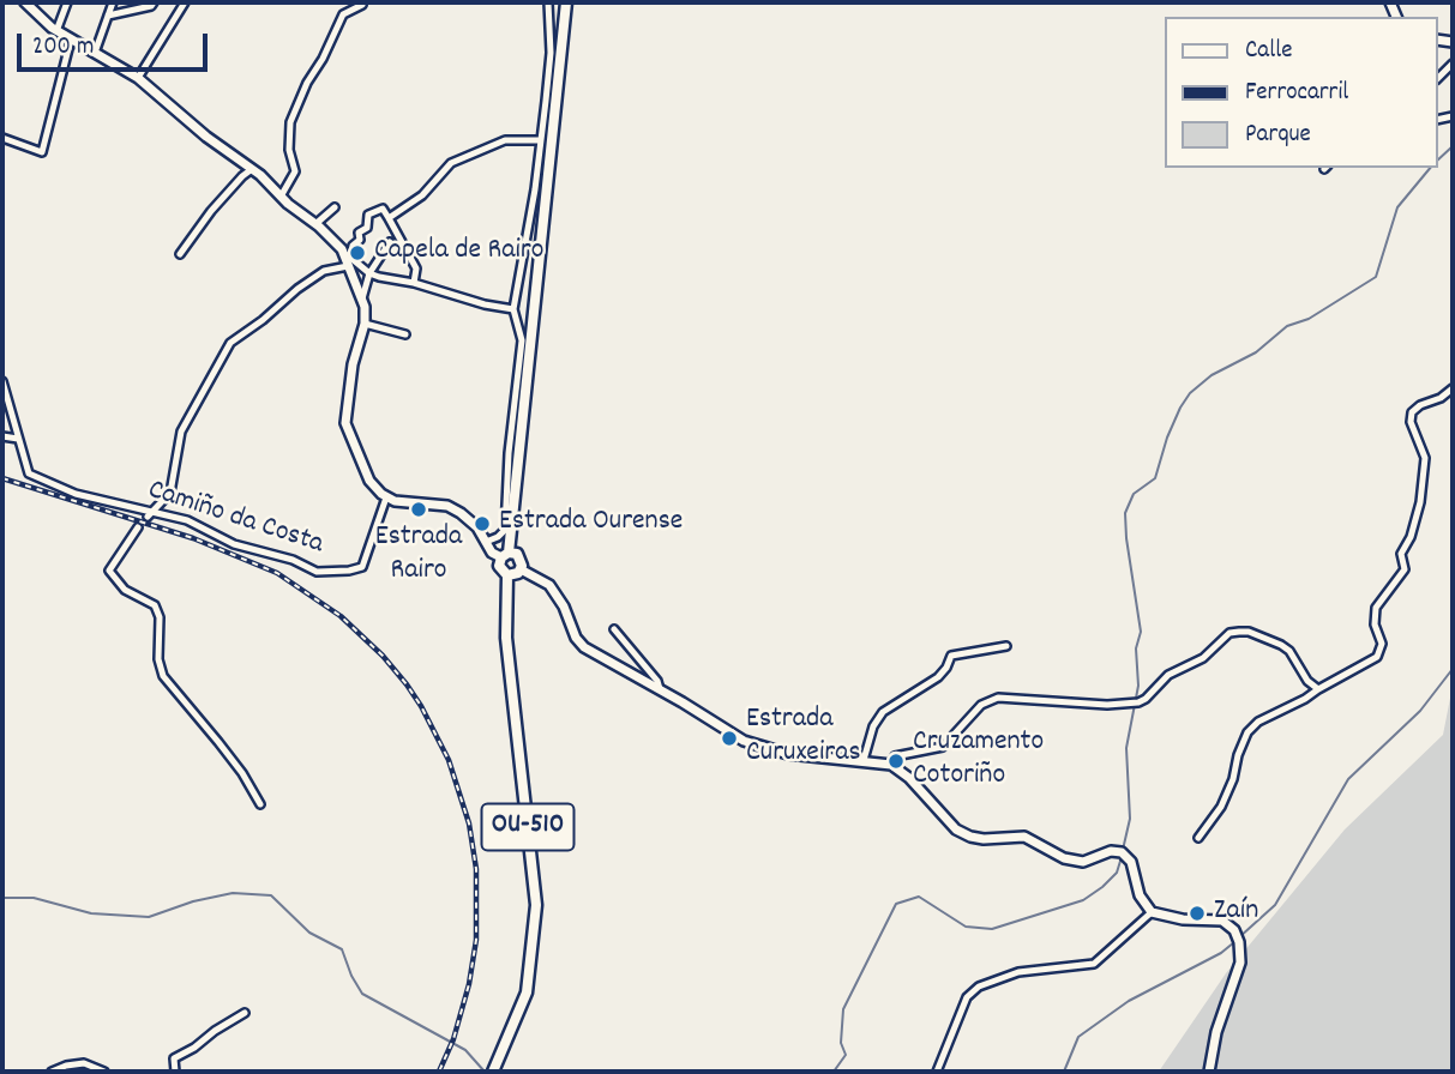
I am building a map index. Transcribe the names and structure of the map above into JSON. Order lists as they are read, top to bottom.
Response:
{
  "streets": {
    "main road": ["OU-510"],
    "street": ["Camiño da Costa"]
  },
  "places": [
    "Capela de Rairo",
    "Estrada Rairo",
    "Estrada Ourense",
    "Estrada Curuxeiras",
    "Cruzamento Cotoriño",
    "Zaín"
  ],
  "legend": ["Calle", "Ferrocarril", "Parque"],
  "scale_bar": "200 m"
}
